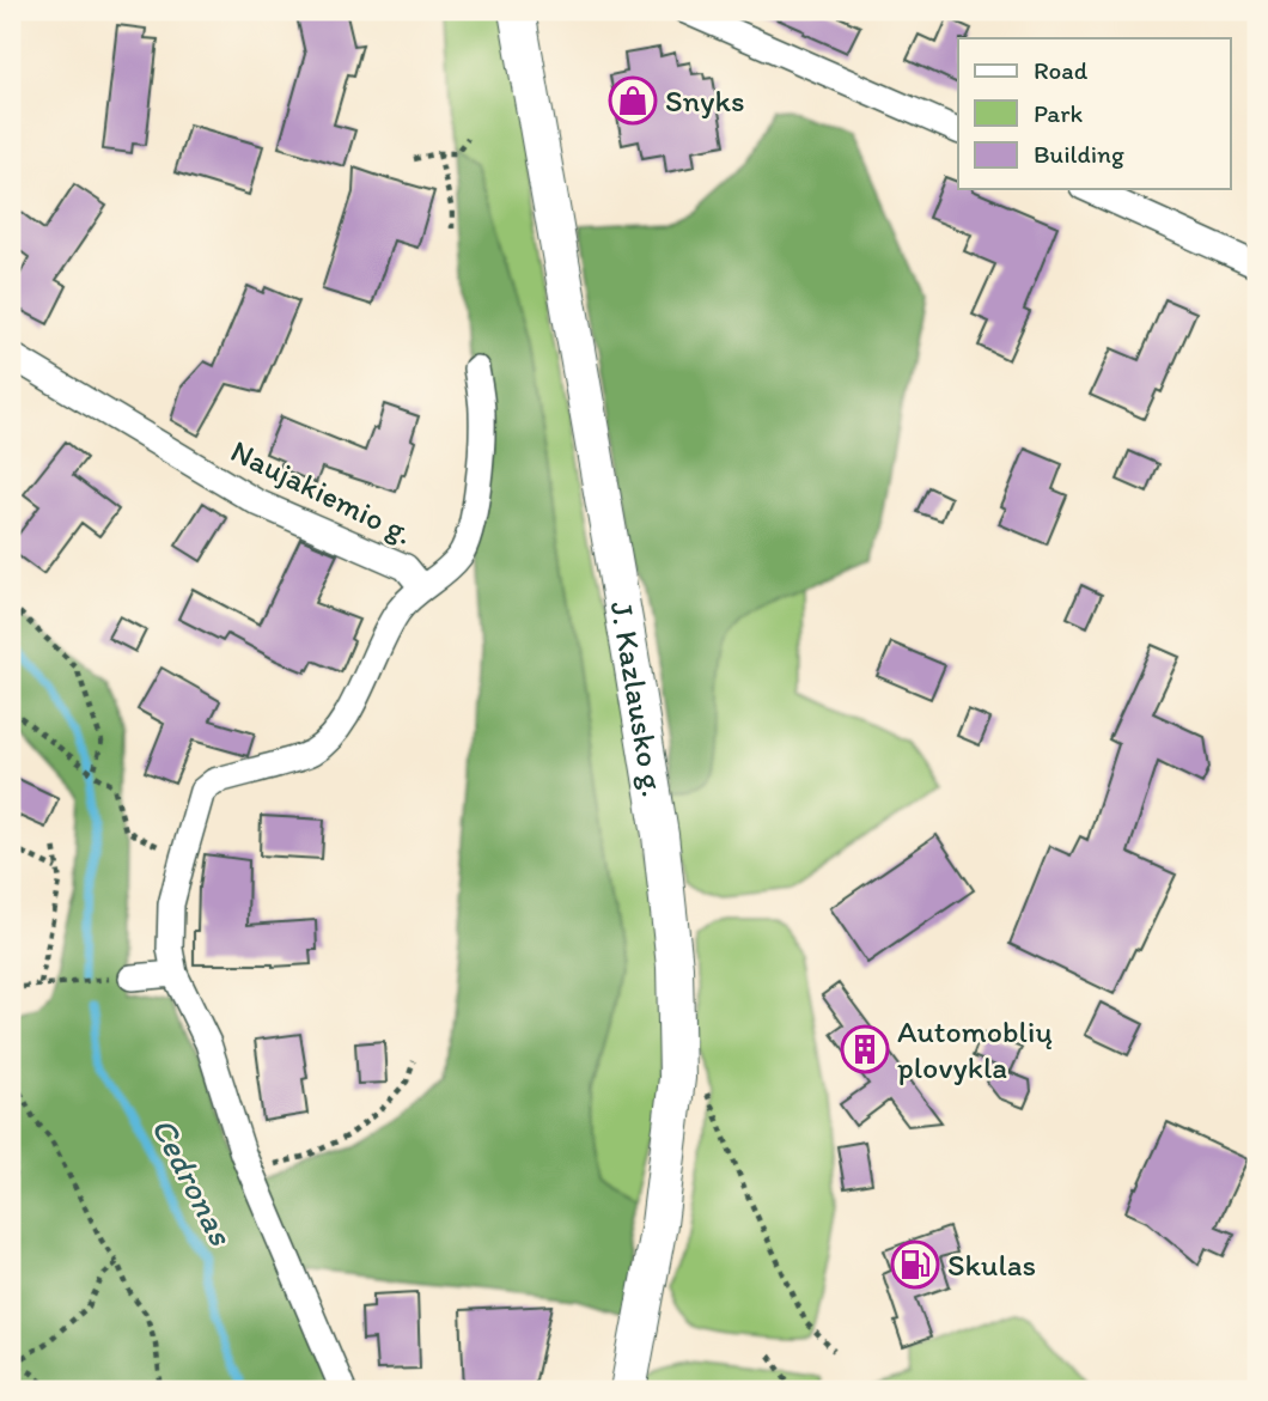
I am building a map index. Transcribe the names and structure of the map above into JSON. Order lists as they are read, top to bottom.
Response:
{
  "streets": {
    "street": ["Naujakiemio g.", "J. Kazlausko g."]
  },
  "water": ["Cedronas"],
  "places": {
    "shop": ["Snyks"],
    "building": ["Automoblių plovykla"],
    "fuel station": ["Skulas"]
  },
  "legend": ["Road", "Park", "Building"]
}
